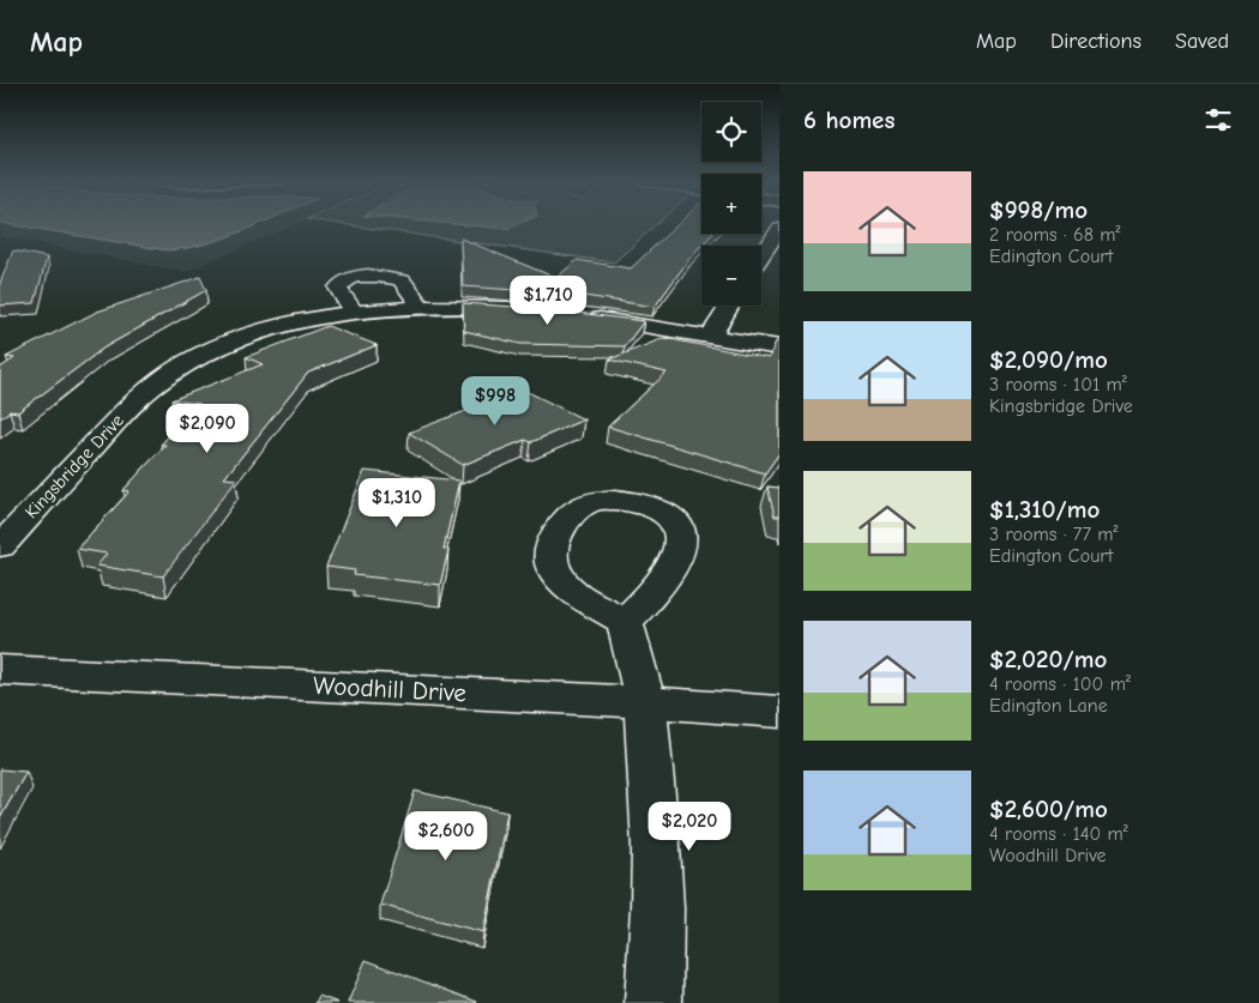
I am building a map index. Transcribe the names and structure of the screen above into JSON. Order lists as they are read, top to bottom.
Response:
{
  "streets": {
    "street": ["Kingsbridge Drive", "Woodhill Drive"]
  },
  "page": {
    "header": "Map",
    "nav": ["Map", "Directions", "Saved"],
    "heading": "6 homes",
    "map_buttons": ["+", "−"],
    "list": [
      {
        "name": "$998/mo",
        "note": "2 rooms · 68 m² · Edington Court"
      },
      {
        "name": "$2,090/mo",
        "note": "3 rooms · 101 m² · Kingsbridge Drive"
      },
      {
        "name": "$1,310/mo",
        "note": "3 rooms · 77 m² · Edington Court"
      },
      {
        "name": "$2,020/mo",
        "note": "4 rooms · 100 m² · Edington Lane"
      },
      {
        "name": "$2,600/mo",
        "note": "4 rooms · 140 m² · Woodhill Drive"
      }
    ],
    "price": [
      "$1,710",
      "$998",
      "$2,090",
      "$1,310",
      "$2,020",
      "$2,600"
    ]
  }
}
